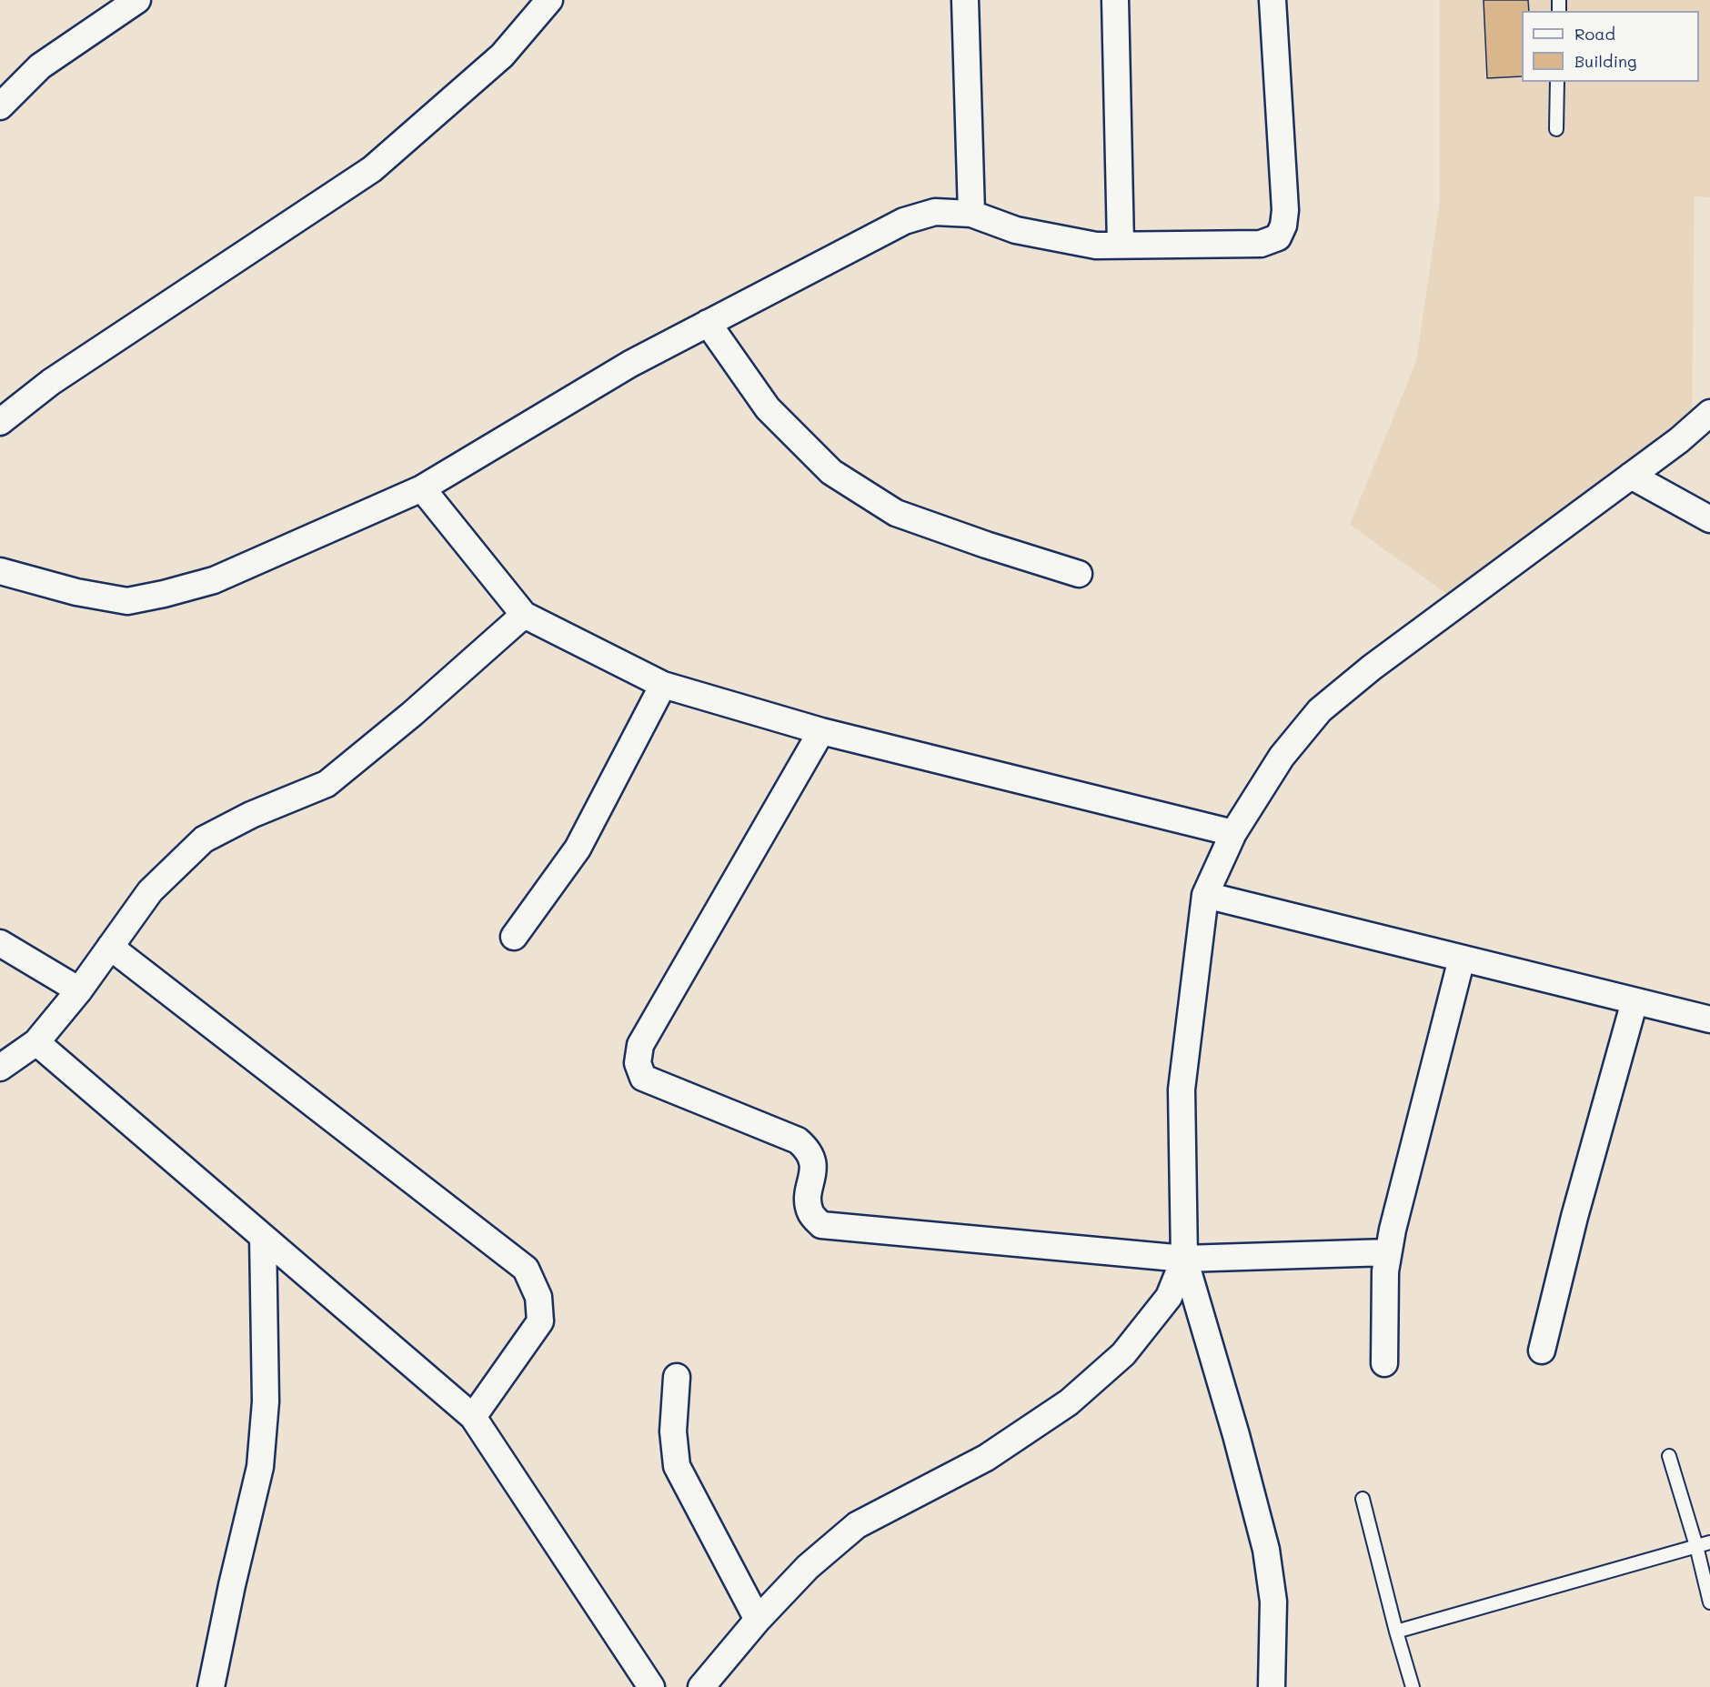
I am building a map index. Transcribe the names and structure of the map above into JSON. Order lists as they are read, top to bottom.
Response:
{
  "legend": ["Road", "Building"]
}
